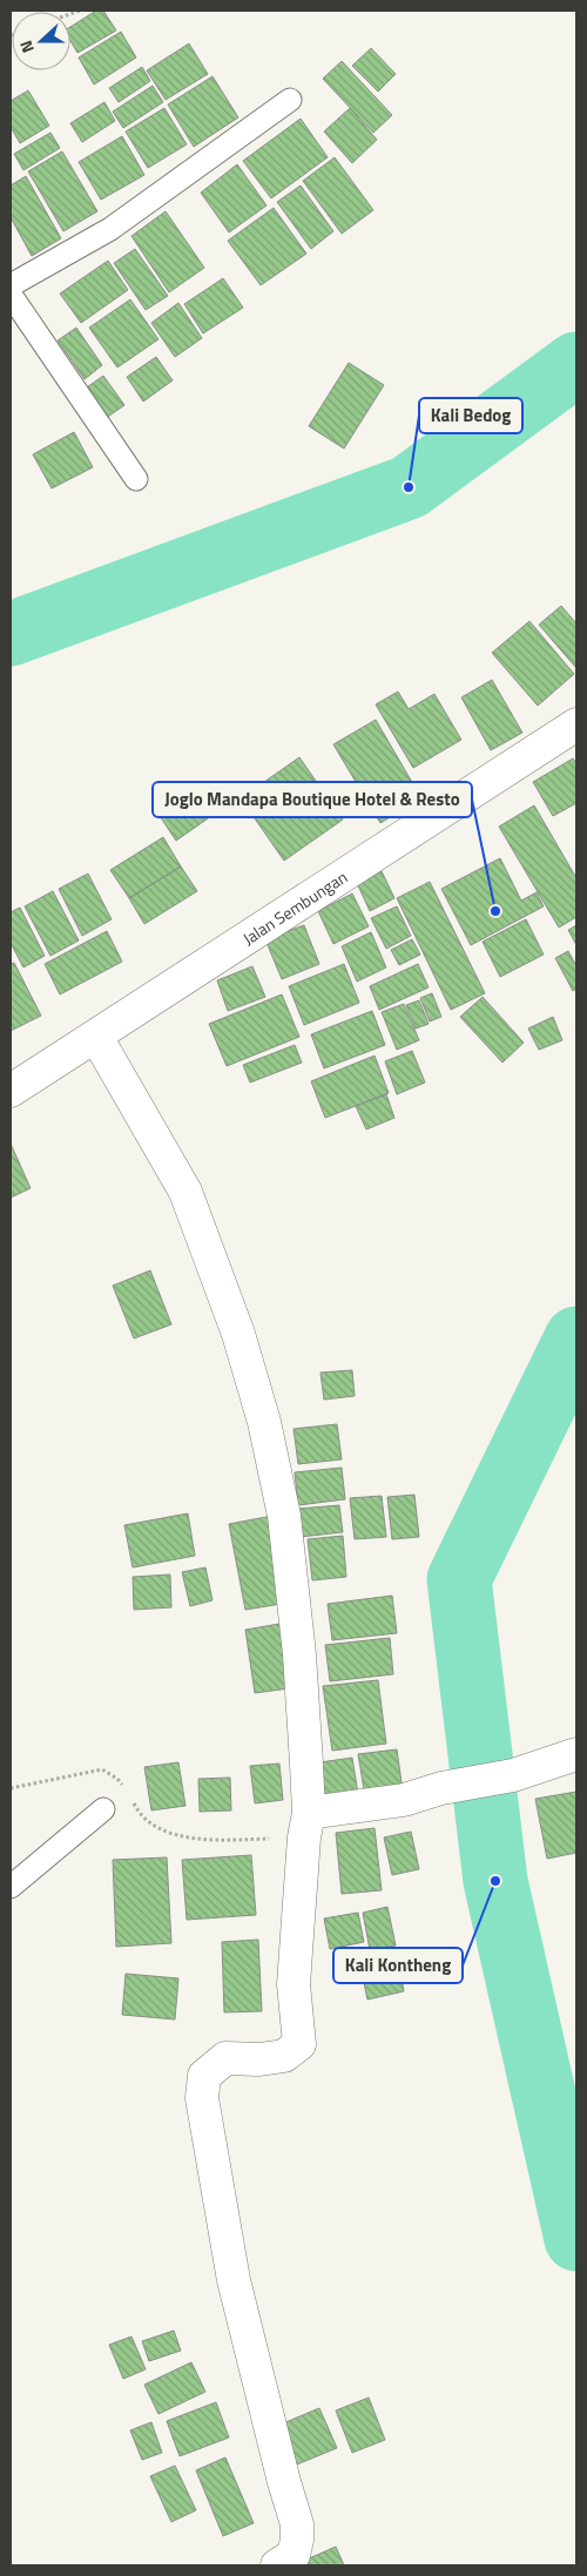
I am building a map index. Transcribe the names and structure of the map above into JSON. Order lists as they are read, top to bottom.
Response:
{
  "streets": {
    "street": ["Jalan Sembungan"]
  },
  "places": ["Kali Bedog", "Joglo Mandapa Boutique Hotel & Resto", "Kali Kontheng"],
  "north": "left"
}
